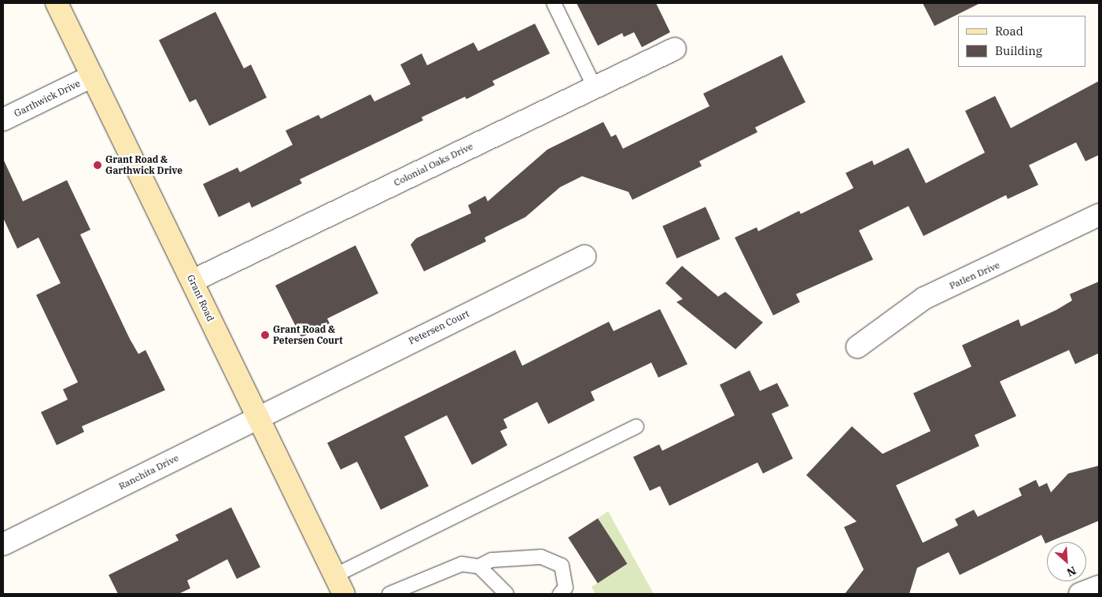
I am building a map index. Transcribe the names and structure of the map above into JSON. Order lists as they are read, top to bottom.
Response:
{
  "streets": {
    "main road": ["Grant Road"],
    "street": [
      "Garthwick Drive",
      "Colonial Oaks Drive",
      "Patlen Drive",
      "Petersen Court",
      "Ranchita Drive"
    ]
  },
  "crossings": [
    ["Garthwick Drive", "Grant Road"],
    ["Colonial Oaks Drive", "Grant Road"],
    ["Grant Road", "Ranchita Drive"],
    ["Petersen Court", "Ranchita Drive"]
  ],
  "places": ["Grant Road & Garthwick Drive", "Grant Road & Petersen Court"],
  "legend": ["Road", "Building"],
  "north": "bottom right"
}
